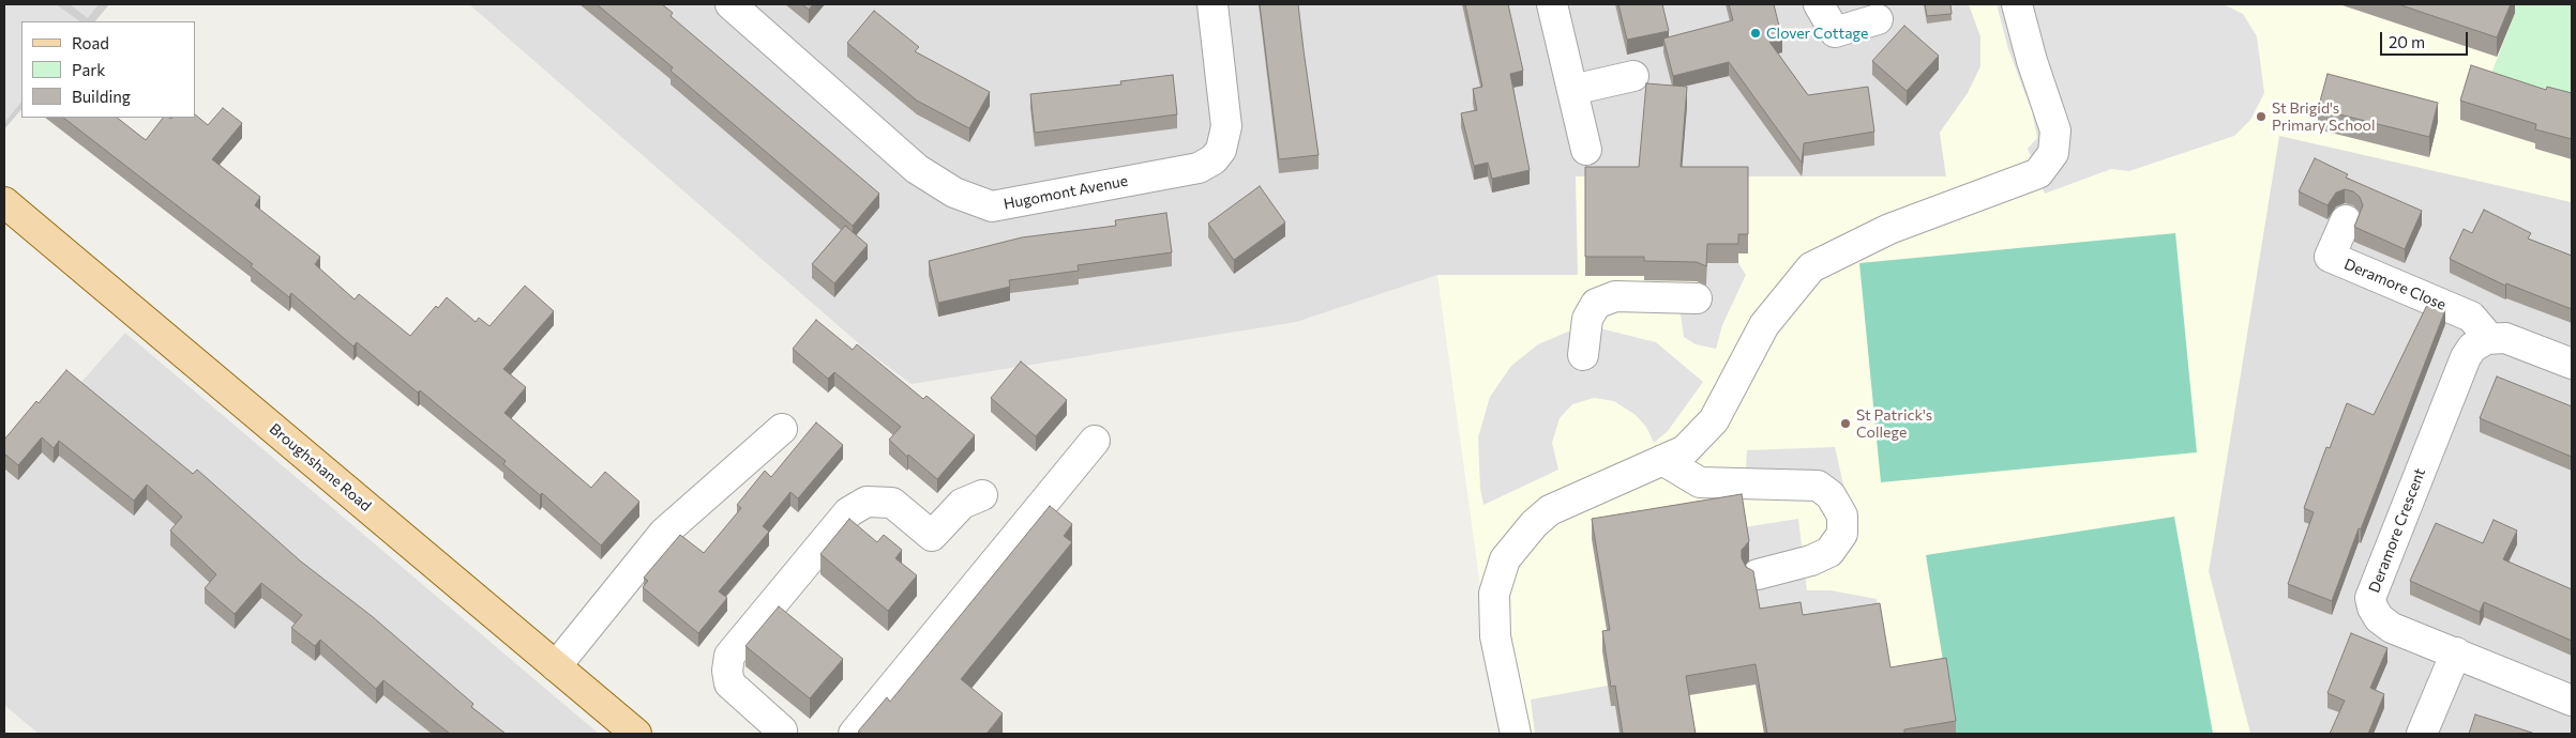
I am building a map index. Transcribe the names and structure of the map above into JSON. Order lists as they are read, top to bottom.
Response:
{
  "streets": {
    "main road": ["Broughshane Road"],
    "street": ["Hugomont Avenue", "Deramore Close", "Deramore Crescent"]
  },
  "crossings": [
    ["Deramore Close", "Deramore Crescent"]
  ],
  "places": ["Clover Cottage", "St Brigid's Primary School", "St Patrick's College"],
  "legend": ["Road", "Park", "Building"],
  "scale_bar": "20 m"
}
